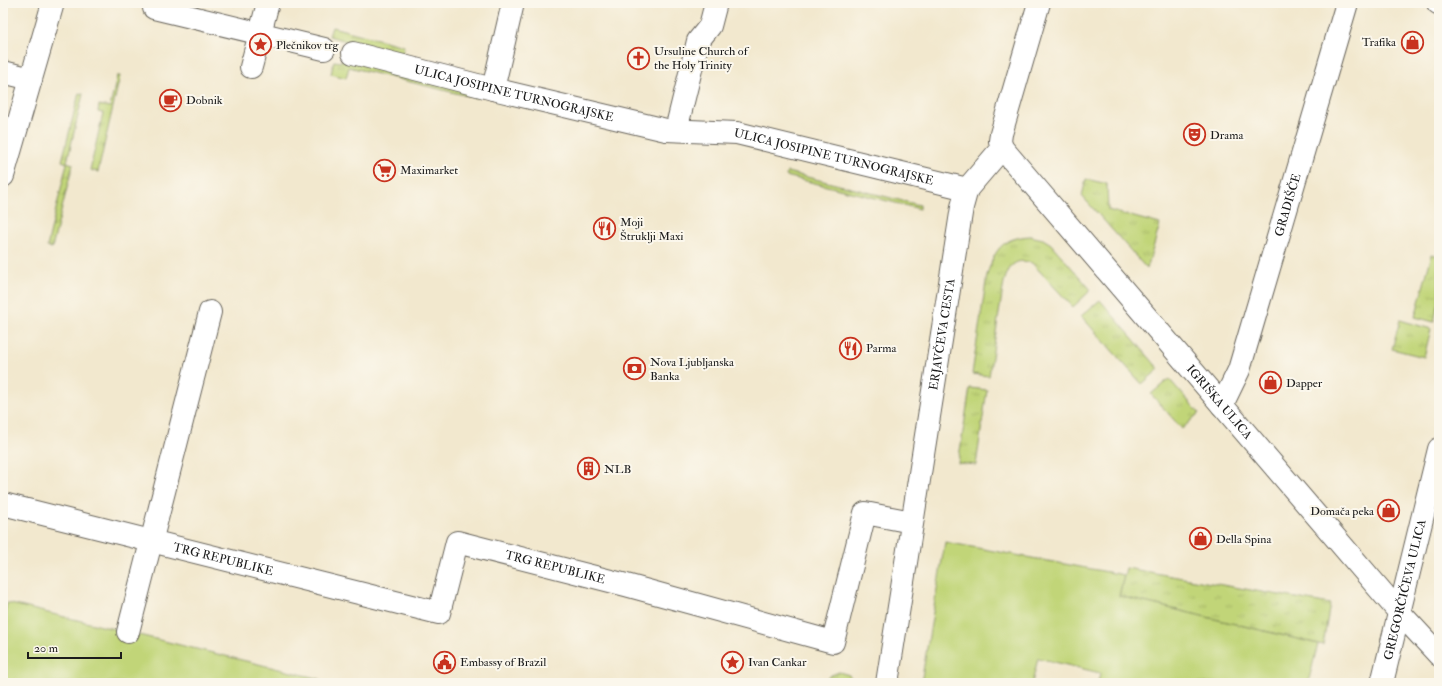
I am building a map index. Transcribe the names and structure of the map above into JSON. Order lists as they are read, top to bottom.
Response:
{
  "streets": {
    "street": [
      "ULICA JOSIPINE TURNOGRAJSKE",
      "GRADIŠČE",
      "ERJAVČEVA CESTA",
      "IGRIŠKA ULICA",
      "TRG REPUBLIKE",
      "GREGORČIČEVA ULICA"
    ]
  },
  "crossings": [
    ["ULICA JOSIPINE TURNOGRAJSKE", "ERJAVČEVA CESTA"],
    ["GRADIŠČE", "IGRIŠKA ULICA"],
    ["ERJAVČEVA CESTA", "TRG REPUBLIKE"],
    ["IGRIŠKA ULICA", "GREGORČIČEVA ULICA"]
  ],
  "places": {
    "shop": [
      "Trafika",
      "Dapper",
      "Domača peka",
      "Della Spina"
    ],
    "place": ["Plečnikov trg", "Ivan Cankar"],
    "church": ["Ursuline Church of the Holy Trinity"],
    "cafe": ["Dobnik"],
    "theatre": ["Drama"],
    "supermarket": ["Maximarket"],
    "restaurant": ["Moji Štruklji Maxi", "Parma"],
    "bank": ["Nova Ljubljanska Banka"],
    "building": ["NLB"],
    "public building": ["Embassy of Brazil"]
  },
  "scale_bar": "20 m"
}
